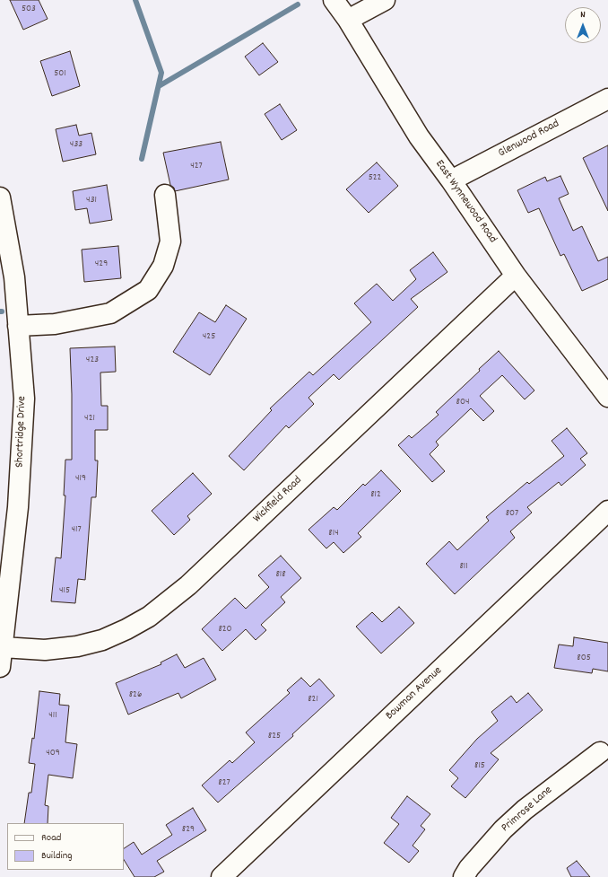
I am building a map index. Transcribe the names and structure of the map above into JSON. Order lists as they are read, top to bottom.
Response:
{
  "streets": {
    "street": [
      "Glenwood Road",
      "East Wynnewood Road",
      "Shortridge Drive",
      "Wickfield Road",
      "Bowman Avenue",
      "Primrose Lane"
    ]
  },
  "crossings": [
    ["Glenwood Road", "East Wynnewood Road"],
    ["East Wynnewood Road", "Wickfield Road"],
    ["Shortridge Drive", "Wickfield Road"]
  ],
  "house_numbers": [
    "503",
    "501",
    "433",
    "427",
    "522",
    "431",
    "429",
    "425",
    "423",
    "804",
    "421",
    "419",
    "812",
    "807",
    "417",
    "814",
    "811",
    "818",
    "415",
    "820",
    "805",
    "826",
    "821",
    "411",
    "825",
    "409",
    "815",
    "827",
    "829"
  ],
  "legend": ["Road", "Building"],
  "north": "top"
}
